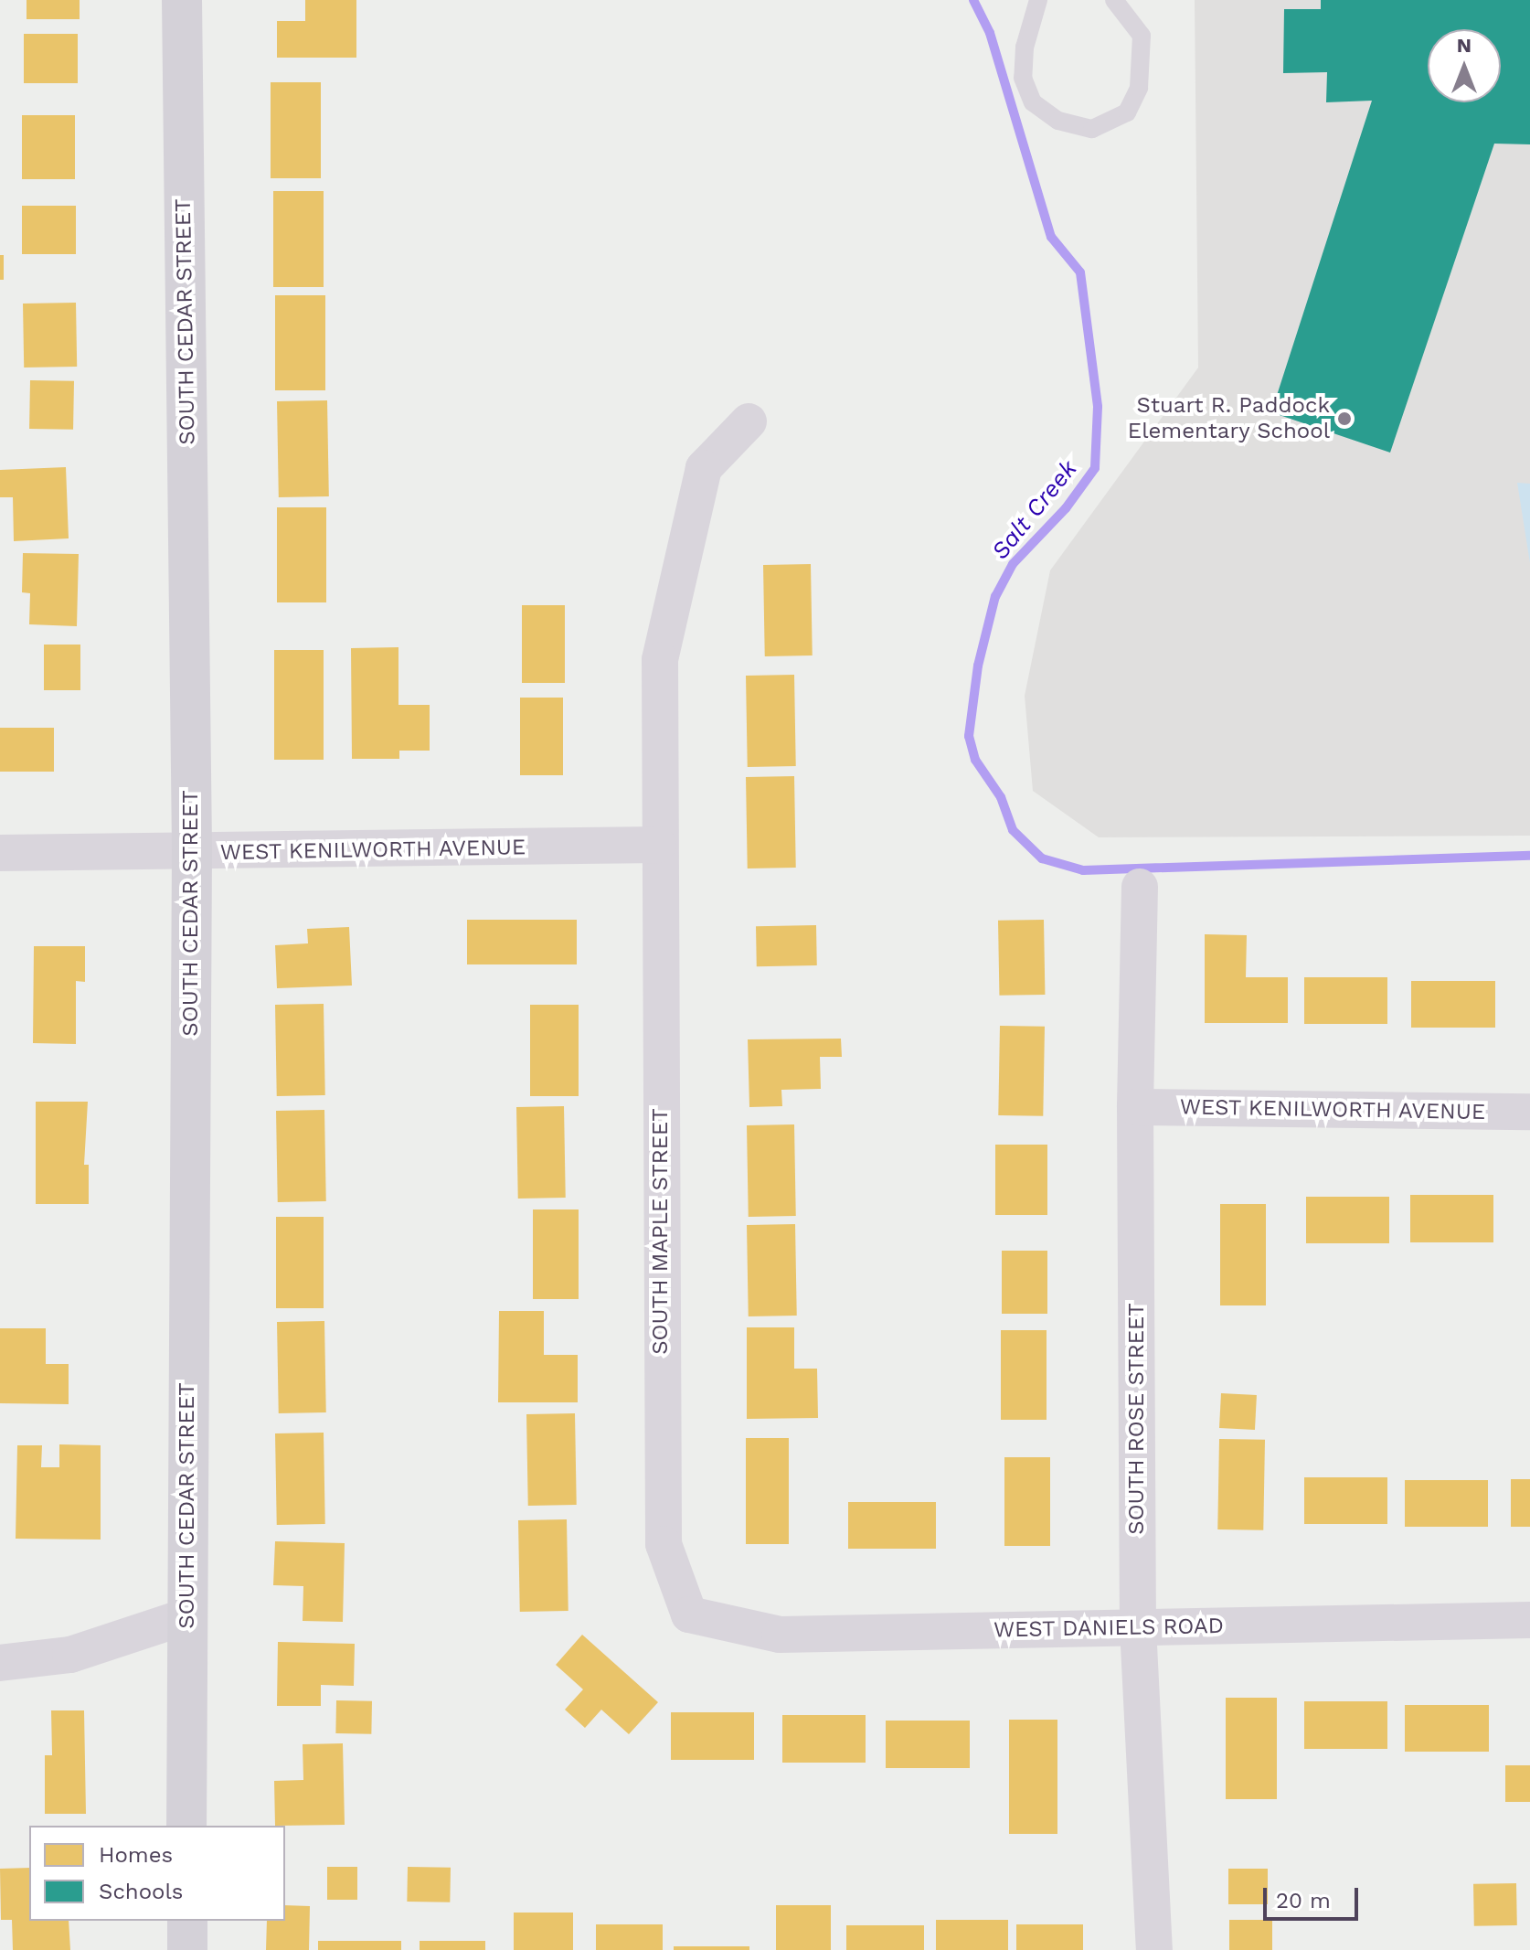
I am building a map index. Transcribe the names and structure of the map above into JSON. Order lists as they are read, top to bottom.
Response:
{
  "streets": {
    "street": [
      "SOUTH CEDAR STREET",
      "WEST KENILWORTH AVENUE",
      "SOUTH MAPLE STREET",
      "SOUTH ROSE STREET",
      "WEST DANIELS ROAD"
    ]
  },
  "crossings": [
    ["SOUTH CEDAR STREET", "WEST KENILWORTH AVENUE"],
    ["WEST KENILWORTH AVENUE", "SOUTH MAPLE STREET"],
    ["WEST KENILWORTH AVENUE", "SOUTH ROSE STREET"],
    ["SOUTH MAPLE STREET", "WEST DANIELS ROAD"],
    ["SOUTH ROSE STREET", "WEST DANIELS ROAD"]
  ],
  "water": ["Salt Creek"],
  "places": ["Stuart R. Paddock Elementary School"],
  "legend": ["Homes", "Schools"],
  "scale_bar": "20 m",
  "north": "top"
}
